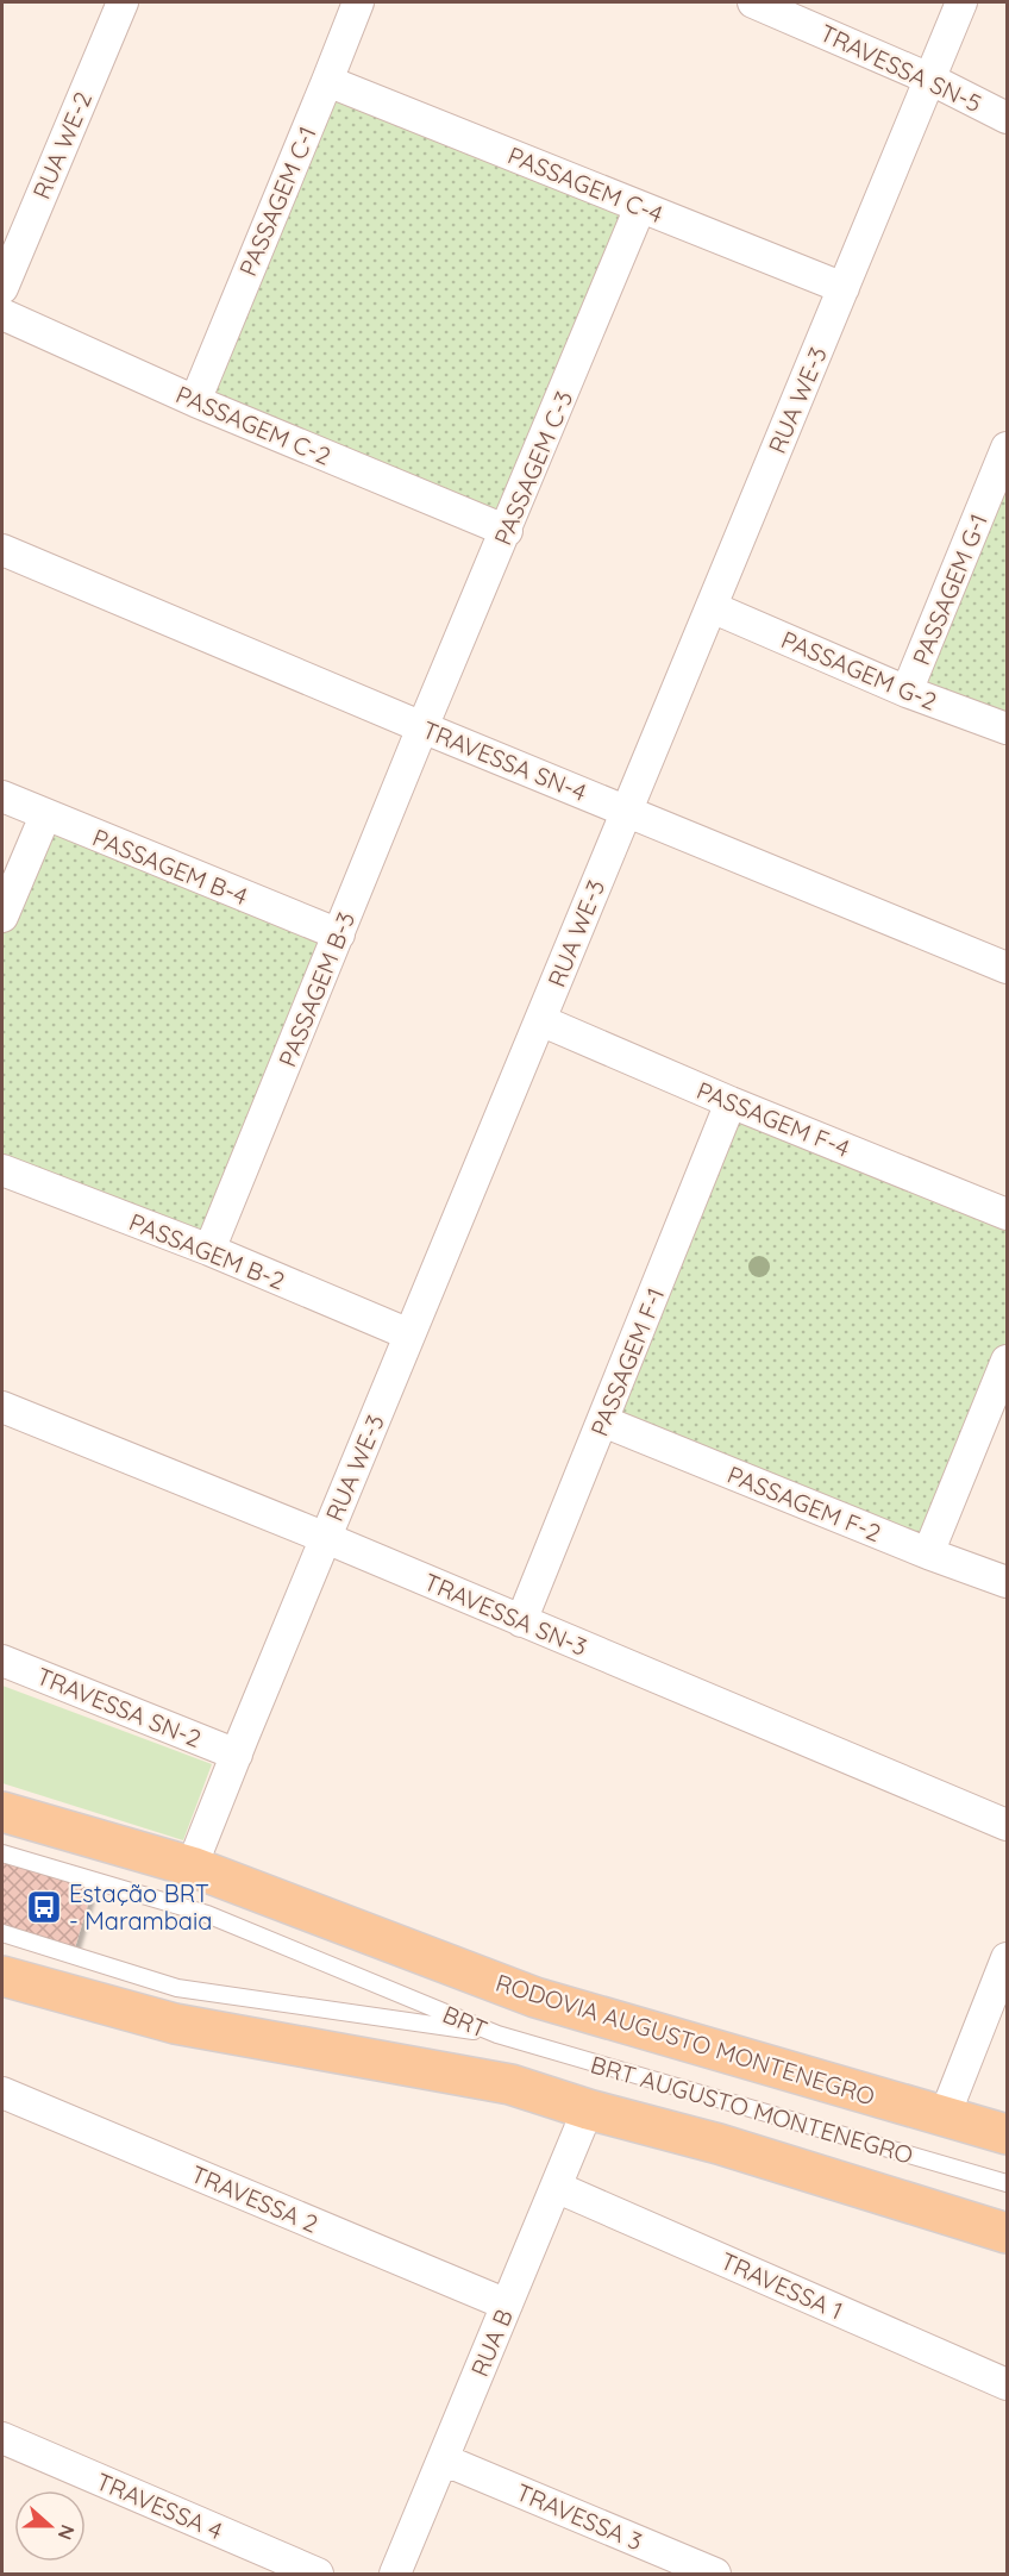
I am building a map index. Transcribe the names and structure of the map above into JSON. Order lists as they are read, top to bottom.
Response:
{
  "streets": {
    "main road": ["RODOVIA AUGUSTO MONTENEGRO"],
    "street": [
      "TRAVESSA SN-5",
      "RUA WE-2",
      "PASSAGEM C-4",
      "PASSAGEM C-1",
      "RUA WE-3",
      "PASSAGEM C-2",
      "PASSAGEM C-3",
      "PASSAGEM G-1",
      "PASSAGEM G-2",
      "TRAVESSA SN-4",
      "PASSAGEM B-4",
      "PASSAGEM B-3",
      "PASSAGEM F-4",
      "PASSAGEM B-2",
      "PASSAGEM F-1",
      "PASSAGEM F-2",
      "TRAVESSA SN-3",
      "TRAVESSA SN-2",
      "TRAVESSA 2",
      "TRAVESSA 1",
      "RUA B",
      "TRAVESSA 4",
      "TRAVESSA 3"
    ],
    "lane": ["BRT", "BRT AUGUSTO MONTENEGRO"]
  },
  "crossings": [
    ["TRAVESSA SN-5", "RUA WE-3"],
    ["PASSAGEM C-4", "PASSAGEM C-1"],
    ["PASSAGEM C-4", "RUA WE-3"],
    ["PASSAGEM C-4", "PASSAGEM C-3"],
    ["PASSAGEM C-1", "PASSAGEM C-2"],
    ["RUA WE-3", "PASSAGEM G-2"],
    ["RUA WE-3", "TRAVESSA SN-4"],
    ["RUA WE-3", "PASSAGEM F-4"],
    ["RUA WE-3", "PASSAGEM B-2"],
    ["RUA WE-3", "TRAVESSA SN-3"],
    ["RUA WE-3", "TRAVESSA SN-2"],
    ["RUA WE-3", "RODOVIA AUGUSTO MONTENEGRO"],
    ["PASSAGEM C-2", "PASSAGEM C-3"],
    ["PASSAGEM C-3", "TRAVESSA SN-4"],
    ["PASSAGEM C-3", "PASSAGEM B-3"],
    ["PASSAGEM G-1", "PASSAGEM G-2"],
    ["TRAVESSA SN-4", "PASSAGEM B-3"],
    ["PASSAGEM B-4", "PASSAGEM B-3"],
    ["PASSAGEM B-3", "PASSAGEM B-2"],
    ["PASSAGEM F-4", "PASSAGEM F-1"],
    ["PASSAGEM F-1", "PASSAGEM F-2"],
    ["PASSAGEM F-1", "TRAVESSA SN-3"],
    ["BRT", "BRT AUGUSTO MONTENEGRO"],
    ["TRAVESSA 2", "RUA B"],
    ["TRAVESSA 1", "RUA B"],
    ["RUA B", "TRAVESSA 3"]
  ],
  "places": {
    "bus stop": ["Estação BRT - Marambaia"]
  },
  "north": "right"
}
